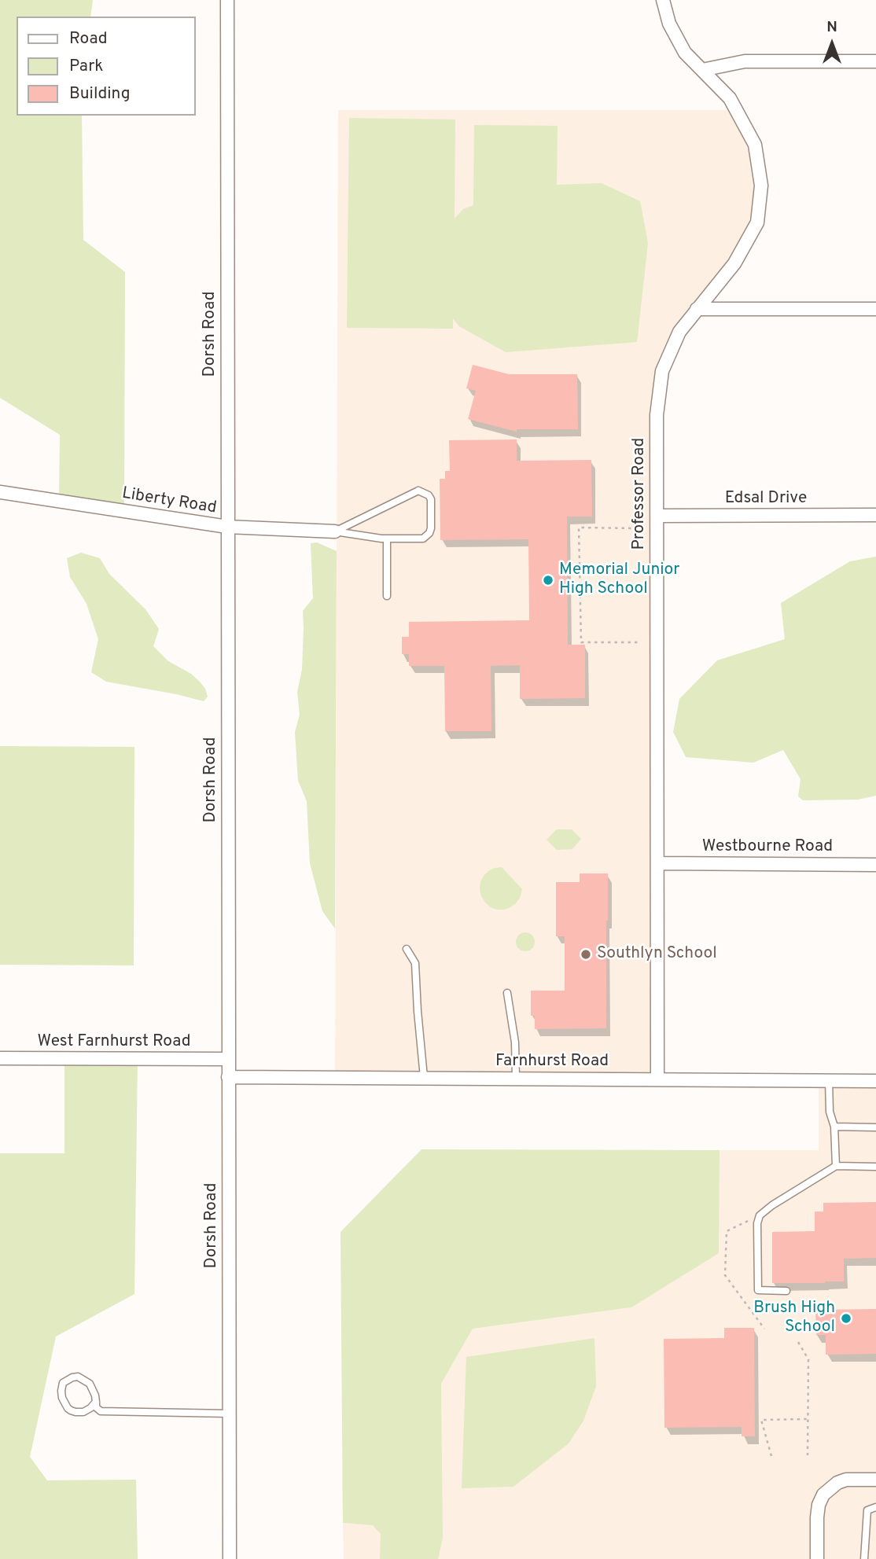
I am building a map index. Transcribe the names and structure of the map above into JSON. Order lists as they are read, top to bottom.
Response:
{
  "streets": {
    "street": [
      "Dorsh Road",
      "Professor Road",
      "Edsal Drive",
      "Liberty Road",
      "Westbourne Road",
      "West Farnhurst Road",
      "Farnhurst Road"
    ]
  },
  "crossings": [
    ["Dorsh Road", "Liberty Road"],
    ["Dorsh Road", "West Farnhurst Road"],
    ["Dorsh Road", "Farnhurst Road"],
    ["Professor Road", "Edsal Drive"],
    ["Professor Road", "Westbourne Road"],
    ["Professor Road", "Farnhurst Road"]
  ],
  "places": ["Memorial Junior High School", "Southlyn School", "Brush High School"],
  "legend": ["Road", "Park", "Building"],
  "north": "top"
}
